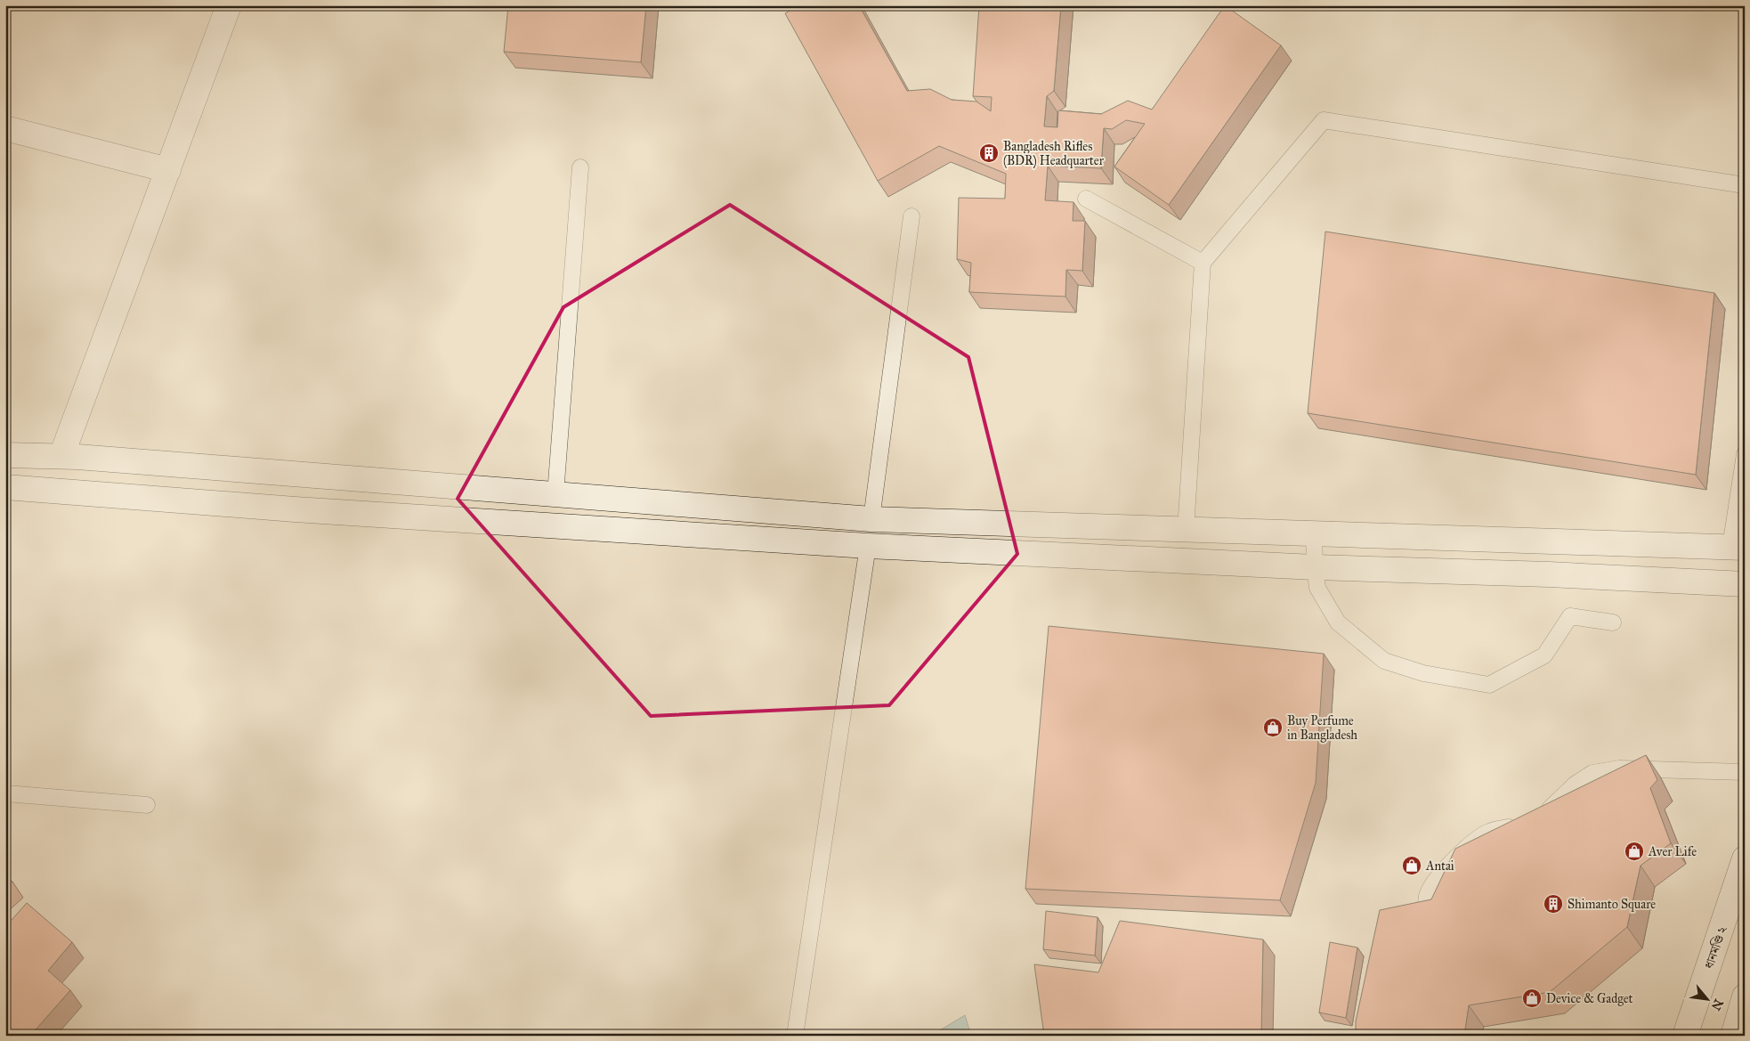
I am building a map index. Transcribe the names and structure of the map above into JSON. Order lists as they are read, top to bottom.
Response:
{
  "streets": {
    "street": ["ধানমণ্ডি ২"]
  },
  "places": {
    "building": ["Bangladesh Rifles (BDR) Headquarter", "Shimanto Square"],
    "shop": [
      "Buy Perfume in Bangladesh",
      "Aver Life",
      "Antai",
      "Device & Gadget"
    ]
  },
  "north": "bottom right"
}
